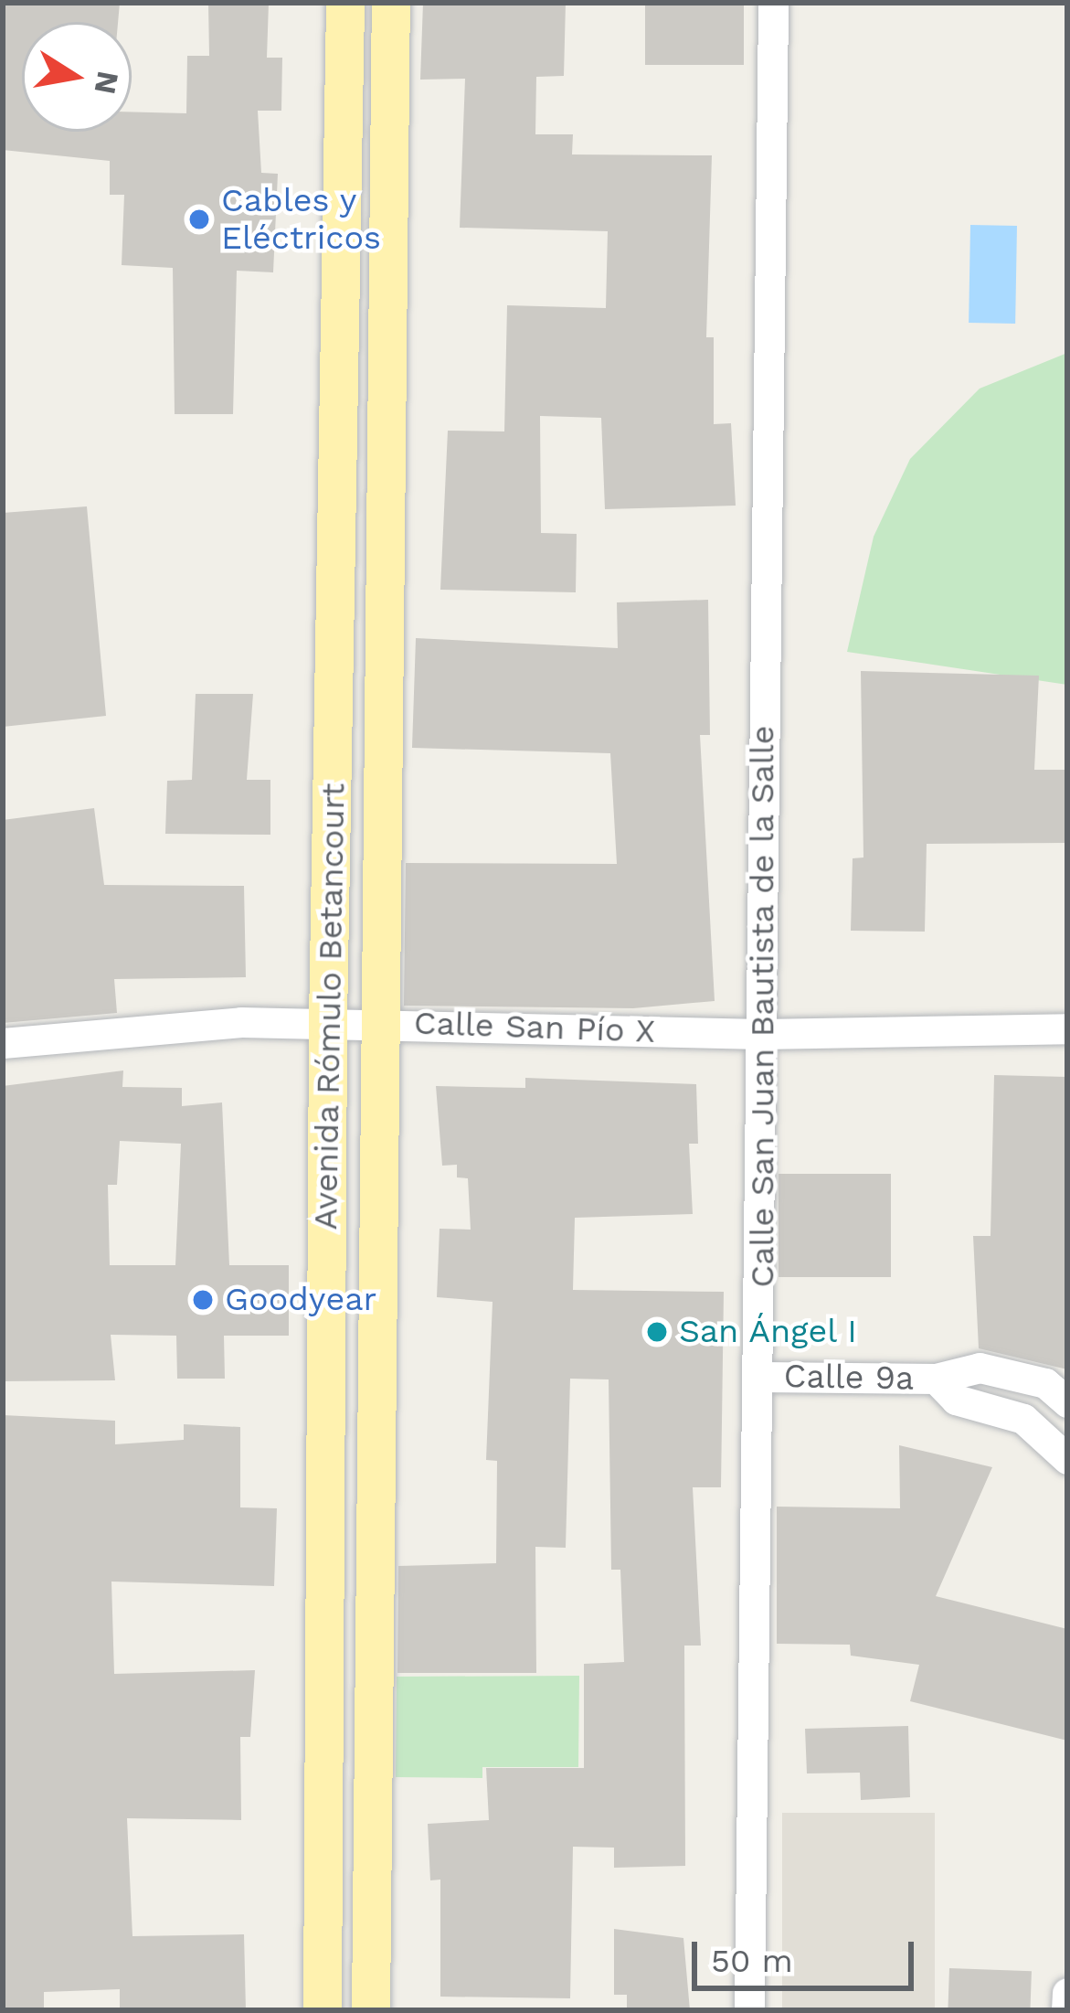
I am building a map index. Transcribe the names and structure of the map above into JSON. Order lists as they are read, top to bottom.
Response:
{
  "streets": {
    "main road": ["Avenida Rómulo Betancourt"],
    "street": ["Calle San Juan Bautista de la Salle", "Calle San Pío X", "Calle 9a"]
  },
  "crossings": [
    ["Avenida Rómulo Betancourt", "Calle San Pío X"],
    ["Calle San Juan Bautista de la Salle", "Calle San Pío X"],
    ["Calle San Juan Bautista de la Salle", "Calle 9a"]
  ],
  "places": ["Cables y Eléctricos", "Goodyear", "San Ángel I"],
  "scale_bar": "50 m",
  "north": "right"
}
